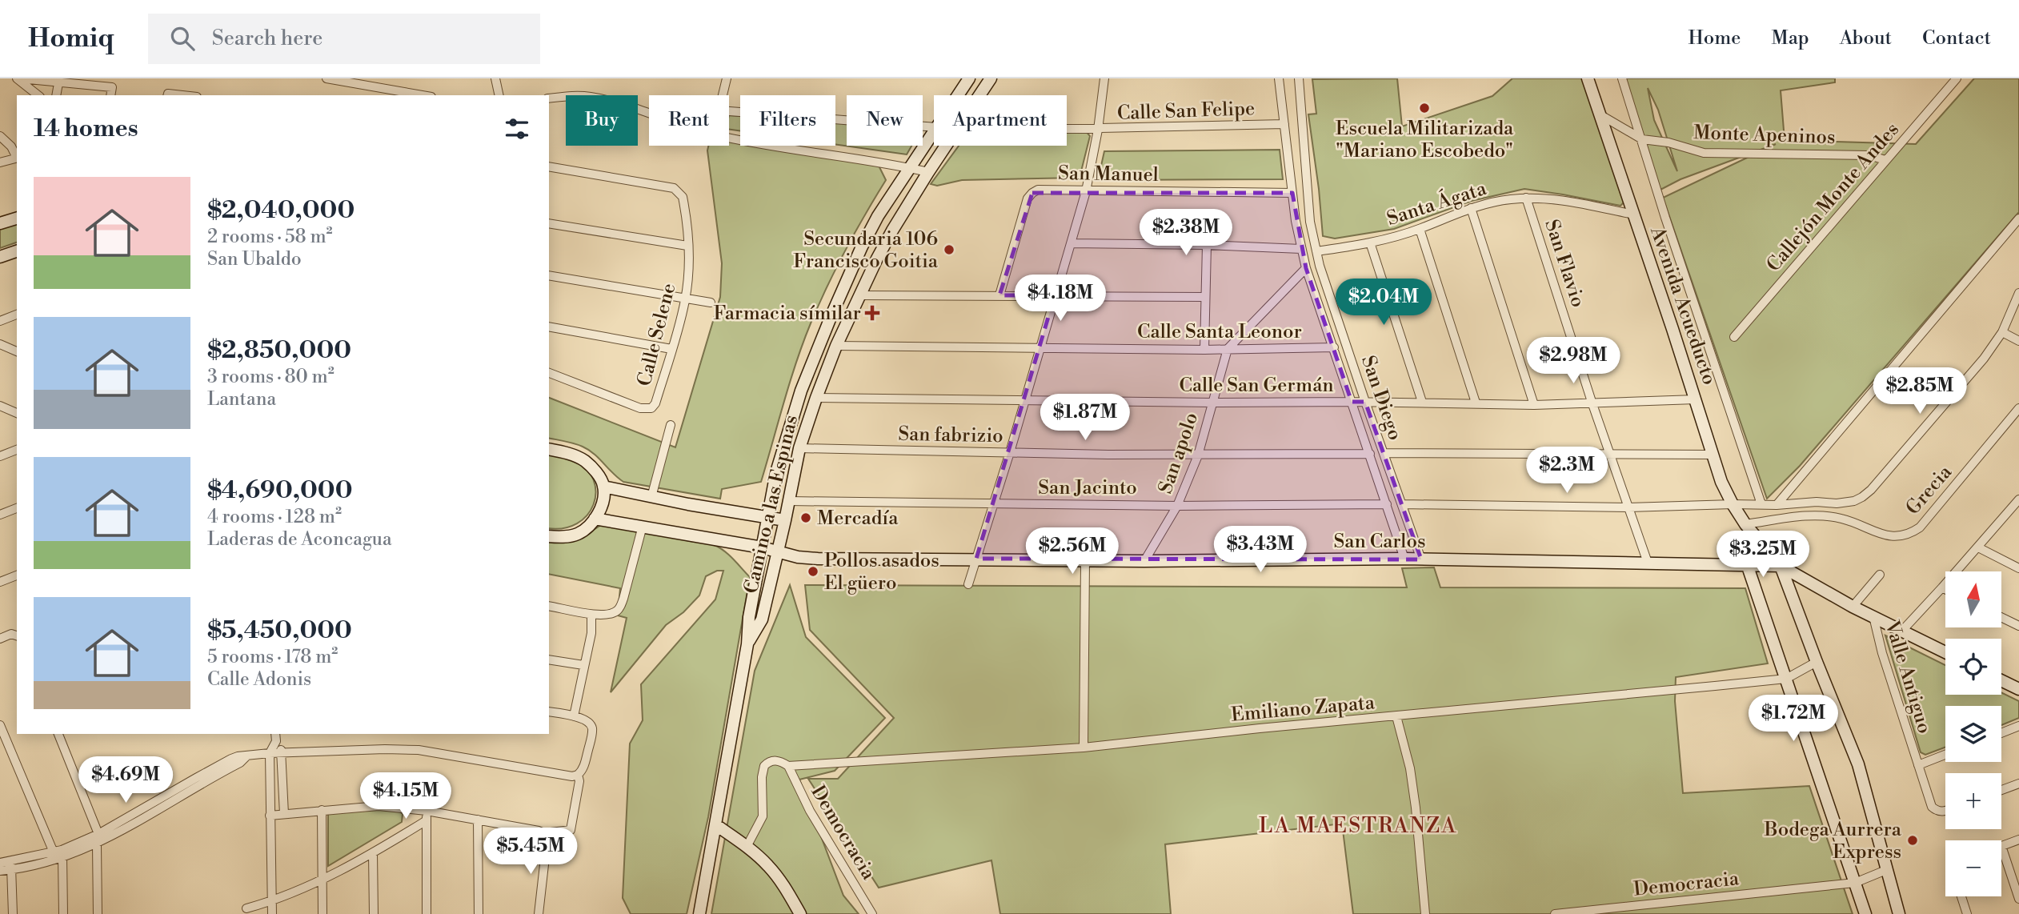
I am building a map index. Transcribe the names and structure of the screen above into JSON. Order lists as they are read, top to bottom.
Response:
{
  "streets": {
    "street": [
      "Calle San Felipe",
      "Monte Apeninos",
      "San Manuel",
      "Callejón Monte Andes",
      "Santa Ágata",
      "San Flavio",
      "Avenida Acueducto",
      "Calle Santa Leonor",
      "Calle Selene",
      "Calle San Germán",
      "San Diego",
      "San fabrizio",
      "San apolo",
      "San Jacinto",
      "Grecia",
      "Camino a las Espinas",
      "San Carlos",
      "Valle Antiguo",
      "Emiliano Zapata",
      "Democracia"
    ]
  },
  "crossings": [
    ["Calle San Felipe", "San Diego"],
    ["Monte Apeninos", "Callejón Monte Andes"],
    ["Monte Apeninos", "Avenida Acueducto"],
    ["San Manuel", "San Diego"],
    ["Santa Ágata", "San Flavio"],
    ["Santa Ágata", "Avenida Acueducto"],
    ["Santa Ágata", "San Diego"],
    ["San Flavio", "Calle San Germán"],
    ["San Flavio", "San Carlos"],
    ["Avenida Acueducto", "Calle San Germán"],
    ["Avenida Acueducto", "Grecia"],
    ["Avenida Acueducto", "San Carlos"],
    ["Avenida Acueducto", "Emiliano Zapata"],
    ["Avenida Acueducto", "Democracia"],
    ["Calle Santa Leonor", "San Diego"],
    ["Calle Santa Leonor", "San apolo"],
    ["Calle Santa Leonor", "Camino a las Espinas"],
    ["Calle San Germán", "San Diego"],
    ["Calle San Germán", "San apolo"],
    ["Calle San Germán", "Camino a las Espinas"],
    ["San Diego", "San fabrizio"],
    ["San Diego", "San Jacinto"],
    ["San Diego", "San Carlos"],
    ["San fabrizio", "San apolo"],
    ["San fabrizio", "Camino a las Espinas"],
    ["San apolo", "San Jacinto"],
    ["San apolo", "San Carlos"],
    ["San Jacinto", "Camino a las Espinas"],
    ["Camino a las Espinas", "San Carlos"],
    ["Emiliano Zapata", "Democracia"]
  ],
  "districts": ["LA MAESTRANZA"],
  "places": {
    "other": [
      "Escuela Militarizada \"Mariano Escobedo\"",
      "Secundaria 106 Francisco Goitia",
      "Mercadía",
      "Pollos asados El güero",
      "Bodega Aurrera Express"
    ],
    "health": ["Farmacia símilar"]
  },
  "north": "top",
  "page": {
    "header": "Homiq",
    "search": "Search here",
    "nav": [
      "Home",
      "Map",
      "About",
      "Contact"
    ],
    "chip": [
      "Buy",
      "Rent",
      "Filters",
      "New",
      "Apartment"
    ],
    "heading": "14 homes",
    "list": [
      {
        "name": "$2,040,000",
        "note": "2 rooms · 58 m² · San Ubaldo"
      },
      {
        "name": "$2,850,000",
        "note": "3 rooms · 80 m² · Lantana"
      },
      {
        "name": "$4,690,000",
        "note": "4 rooms · 128 m² · Laderas de Aconcagua"
      },
      {
        "name": "$5,450,000",
        "note": "5 rooms · 178 m² · Calle Adonis"
      }
    ],
    "price": [
      "$2.38M",
      "$4.18M",
      "$2.04M",
      "$2.98M",
      "$2.85M",
      "$1.87M",
      "$2.3M",
      "$3.43M",
      "$2.56M",
      "$3.25M",
      "$1.72M",
      "$4.69M",
      "$4.15M",
      "$5.45M"
    ],
    "map_buttons": ["+", "−"]
  }
}
